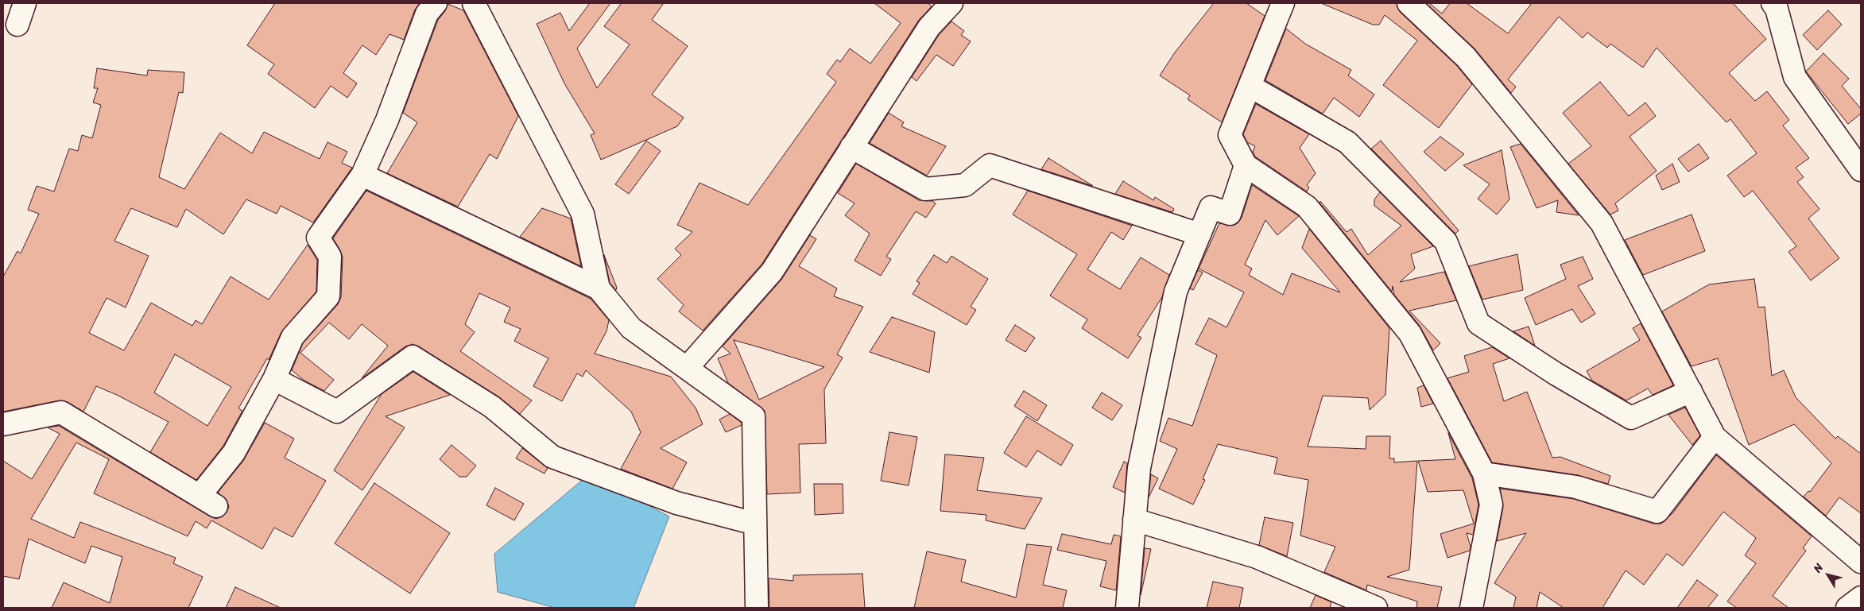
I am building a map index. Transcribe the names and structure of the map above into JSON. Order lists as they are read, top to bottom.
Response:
{
  "north": "top left"
}
